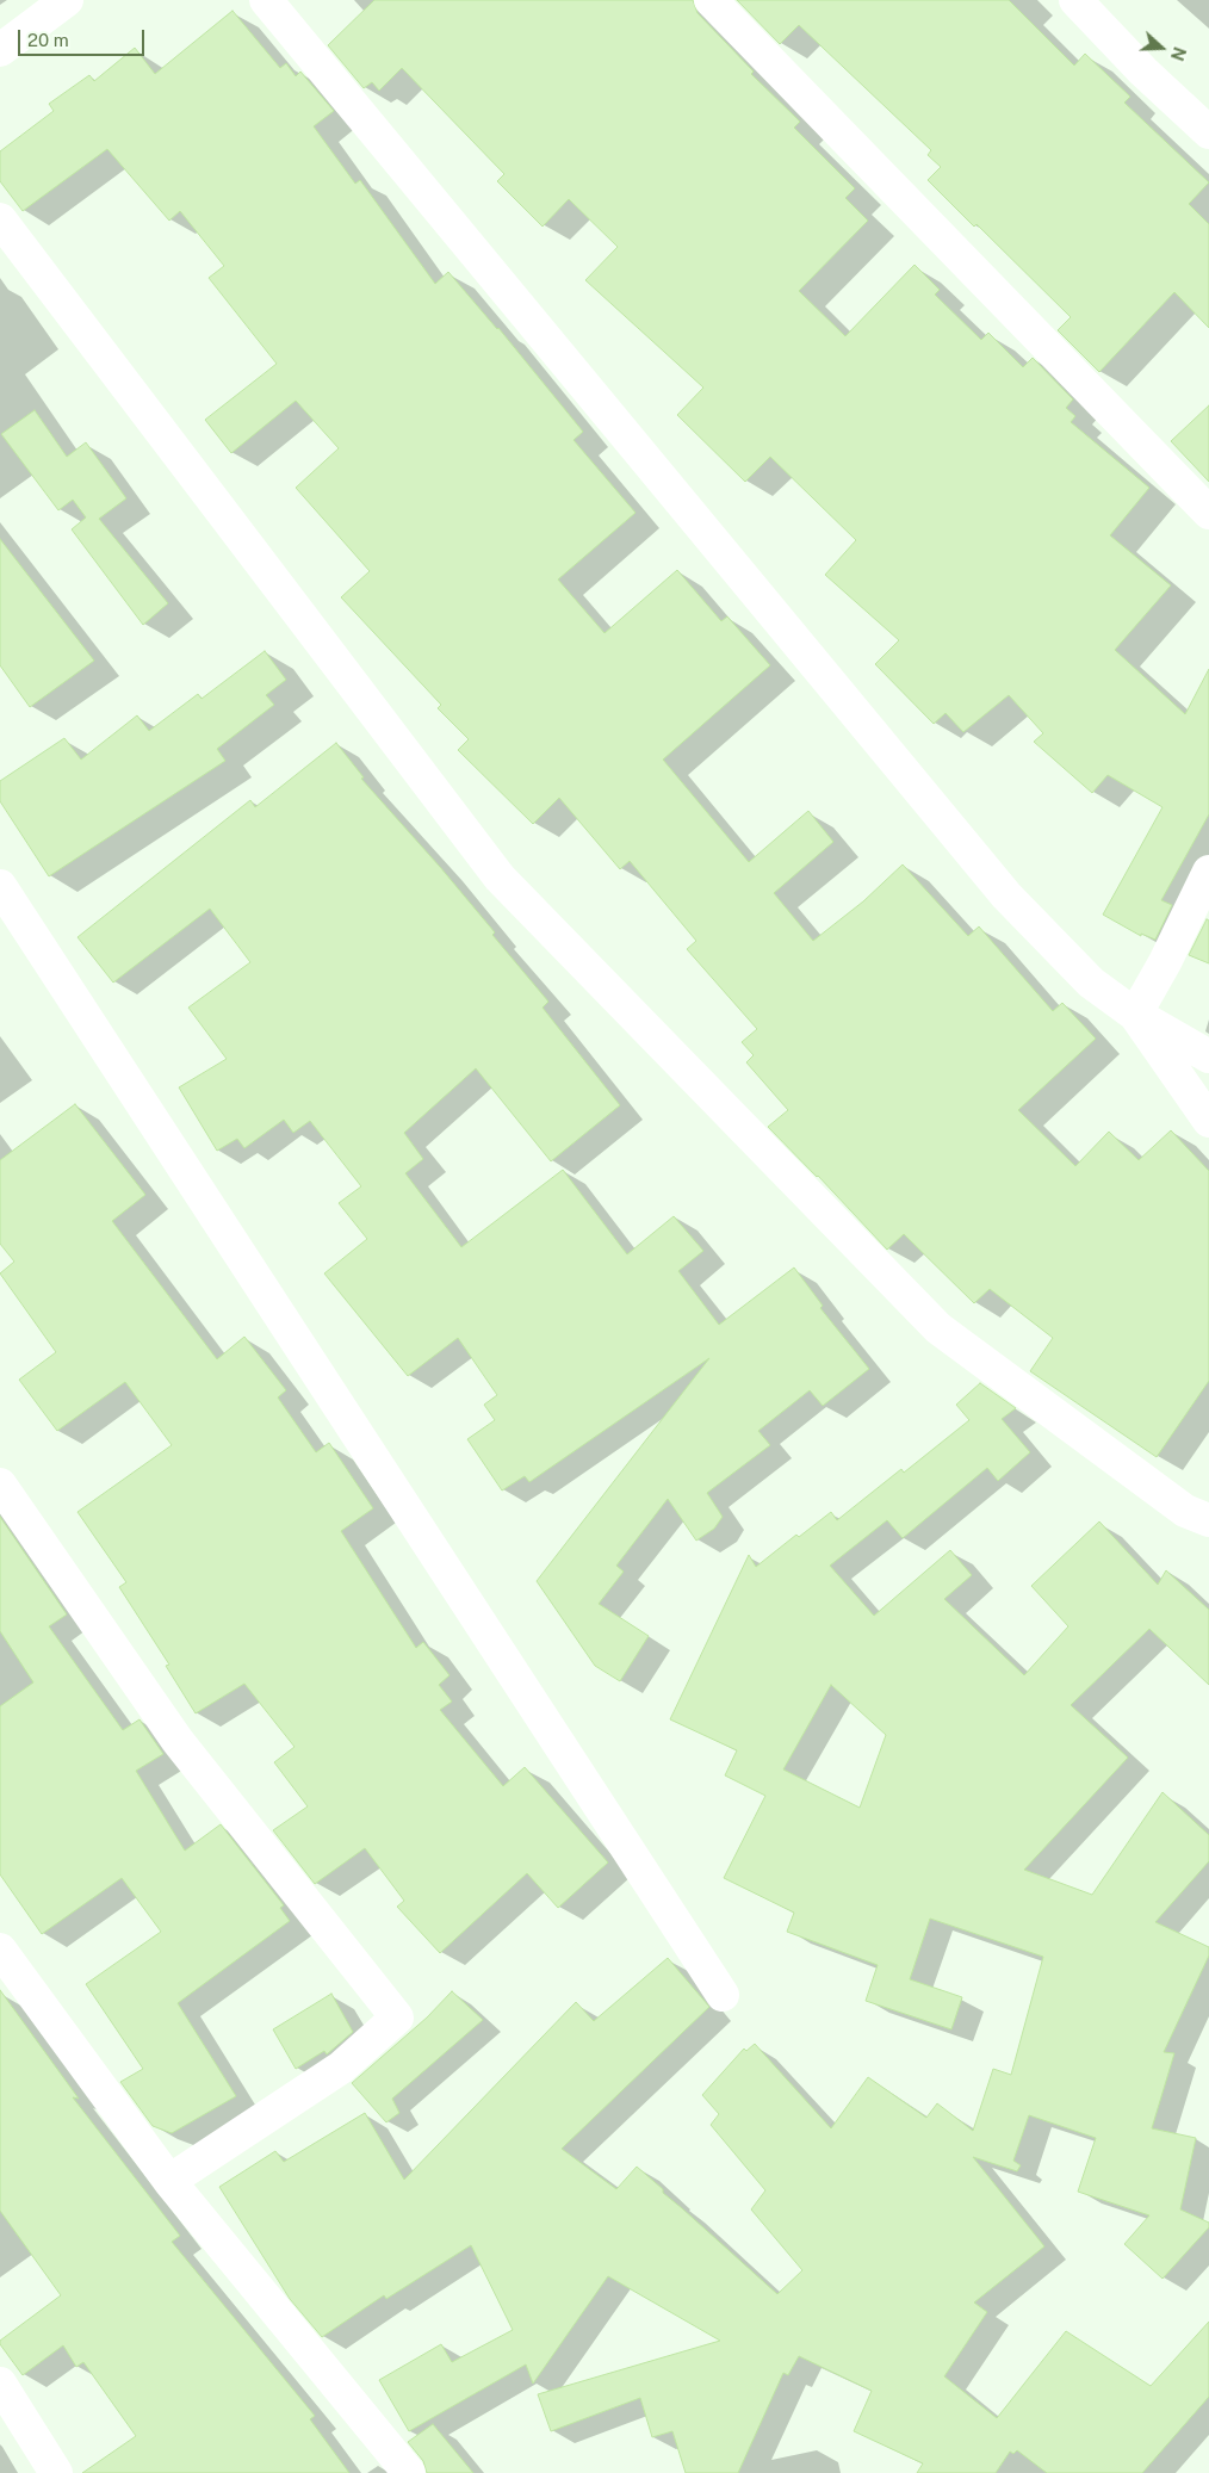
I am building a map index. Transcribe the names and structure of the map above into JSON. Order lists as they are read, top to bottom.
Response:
{
  "scale_bar": "20 m",
  "north": "right"
}
